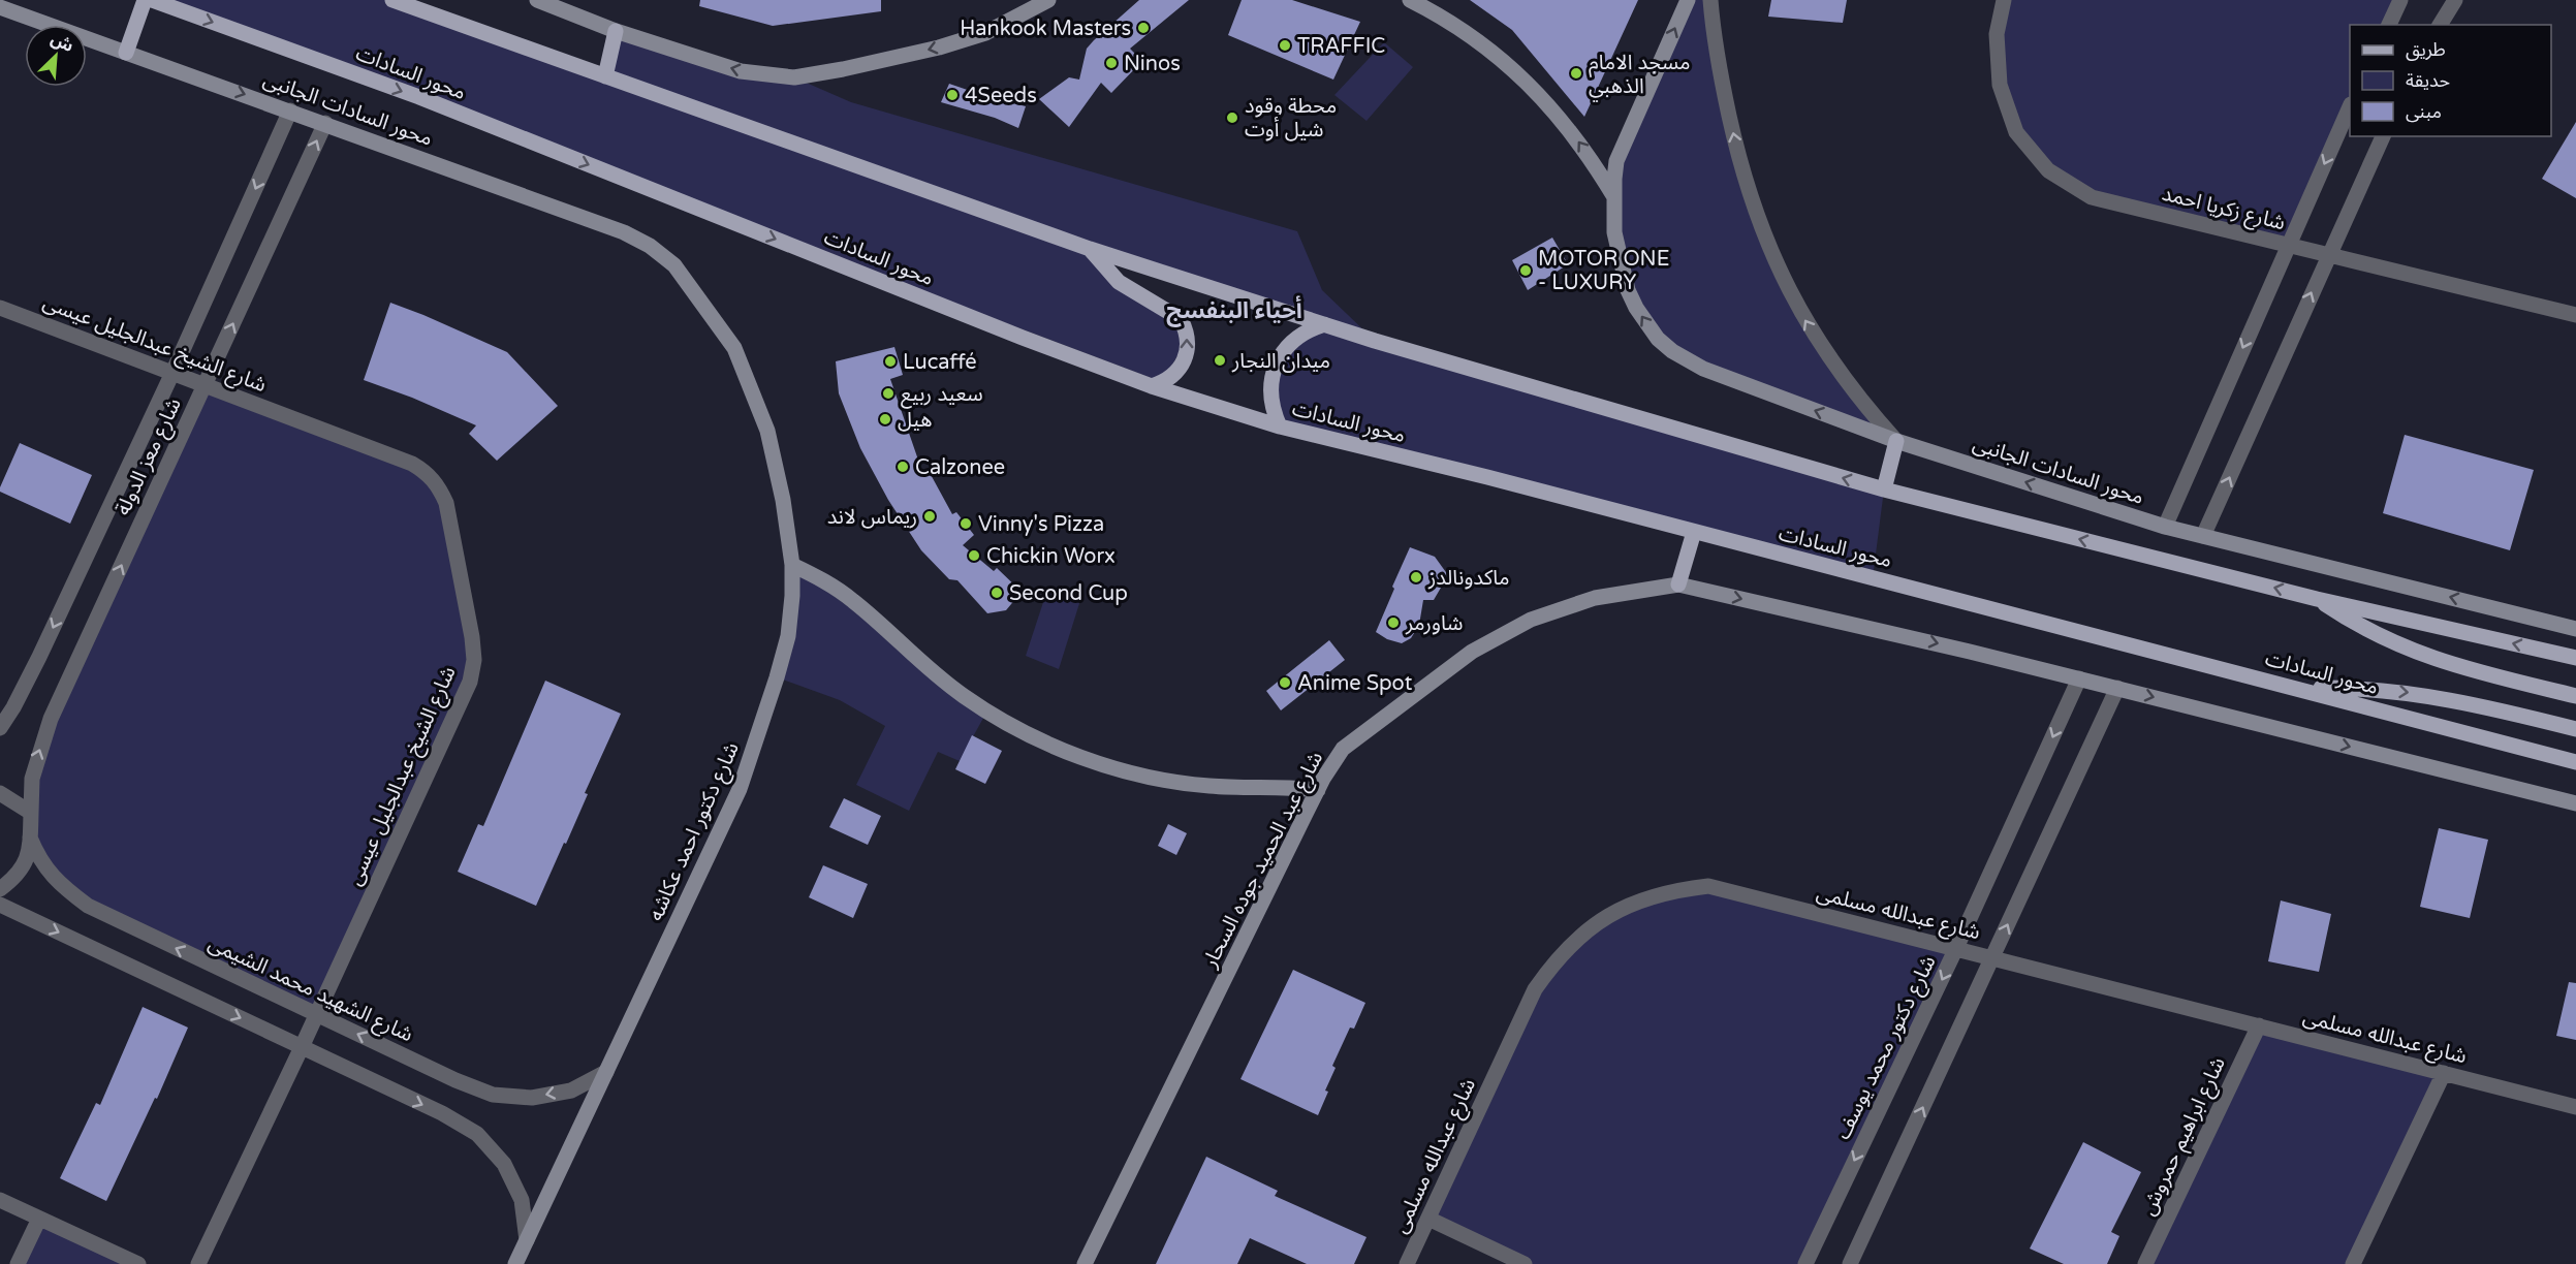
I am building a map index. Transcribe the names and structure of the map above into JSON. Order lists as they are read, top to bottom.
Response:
{
  "streets": {
    "main road": ["محور السادات"],
    "street": [
      "محور السادات الجانبى",
      "شارع زكريا احمد",
      "شارع الشيخ عبدالجليل عيسى",
      "شارع معز الدولة",
      "شارع دكتور احمد عكاشه",
      "شارع عبد الحميد جوده السحار",
      "شارع عبدالله مسلمى",
      "شارع الشهيد محمد الشيمى",
      "شارع دكتور محمد يوسف",
      "شارع ابراهيم حمروش"
    ]
  },
  "crossings": [
    ["محور السادات الجانبى", "شارع معز الدولة"],
    ["محور السادات الجانبى", "شارع دكتور احمد عكاشه"],
    ["شارع الشيخ عبدالجليل عيسى", "شارع معز الدولة"],
    ["شارع الشيخ عبدالجليل عيسى", "شارع الشهيد محمد الشيمى"],
    ["شارع معز الدولة", "شارع الشهيد محمد الشيمى"],
    ["شارع دكتور احمد عكاشه", "شارع الشهيد محمد الشيمى"],
    ["شارع عبدالله مسلمى", "شارع دكتور محمد يوسف"],
    ["شارع عبدالله مسلمى", "شارع ابراهيم حمروش"]
  ],
  "districts": ["أحياء البنفسج"],
  "places": [
    "Hankook Masters",
    "TRAFFIC",
    "Ninos",
    "مسجد الامام الذهبي",
    "4Seeds",
    "محطة وقود شيل أوت",
    "MOTOR ONE - LUXURY",
    "ميدان النجار",
    "Lucaffé",
    "سعيد ربيع",
    "هيل",
    "Calzonee",
    "ريماس لاند",
    "Vinny's Pizza",
    "Chickin Worx",
    "ماكدونالدز",
    "Second Cup",
    "شاورمر",
    "Anime Spot"
  ],
  "legend": ["طريق", "حديقة", "مبنى"],
  "north": "top right"
}
